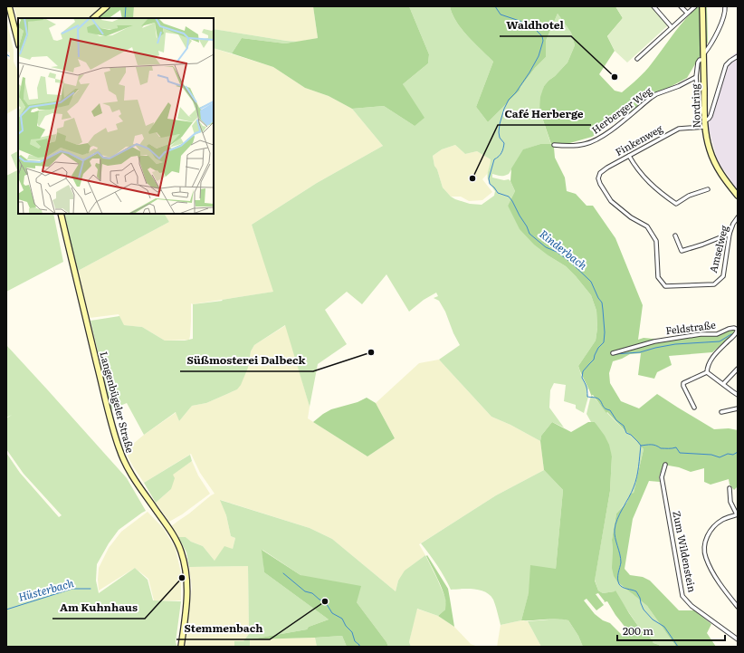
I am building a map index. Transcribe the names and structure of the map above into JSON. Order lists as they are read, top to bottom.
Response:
{
  "streets": {
    "main road": ["Nordring", "Langenbügeler Straße"],
    "street": [
      "Herberger Weg",
      "Finkenweg",
      "Amselweg",
      "Feldstraße",
      "Zum Wildenstein"
    ]
  },
  "crossings": [
    ["Nordring", "Finkenweg"],
    ["Finkenweg", "Amselweg"]
  ],
  "water": ["Rinderbach", "Hüsterbach"],
  "places": [
    "Waldhotel",
    "Café Herberge",
    "Süßmosterei Dalbeck",
    "Am Kuhnhaus",
    "Stemmenbach"
  ],
  "scale_bar": "200 m"
}
